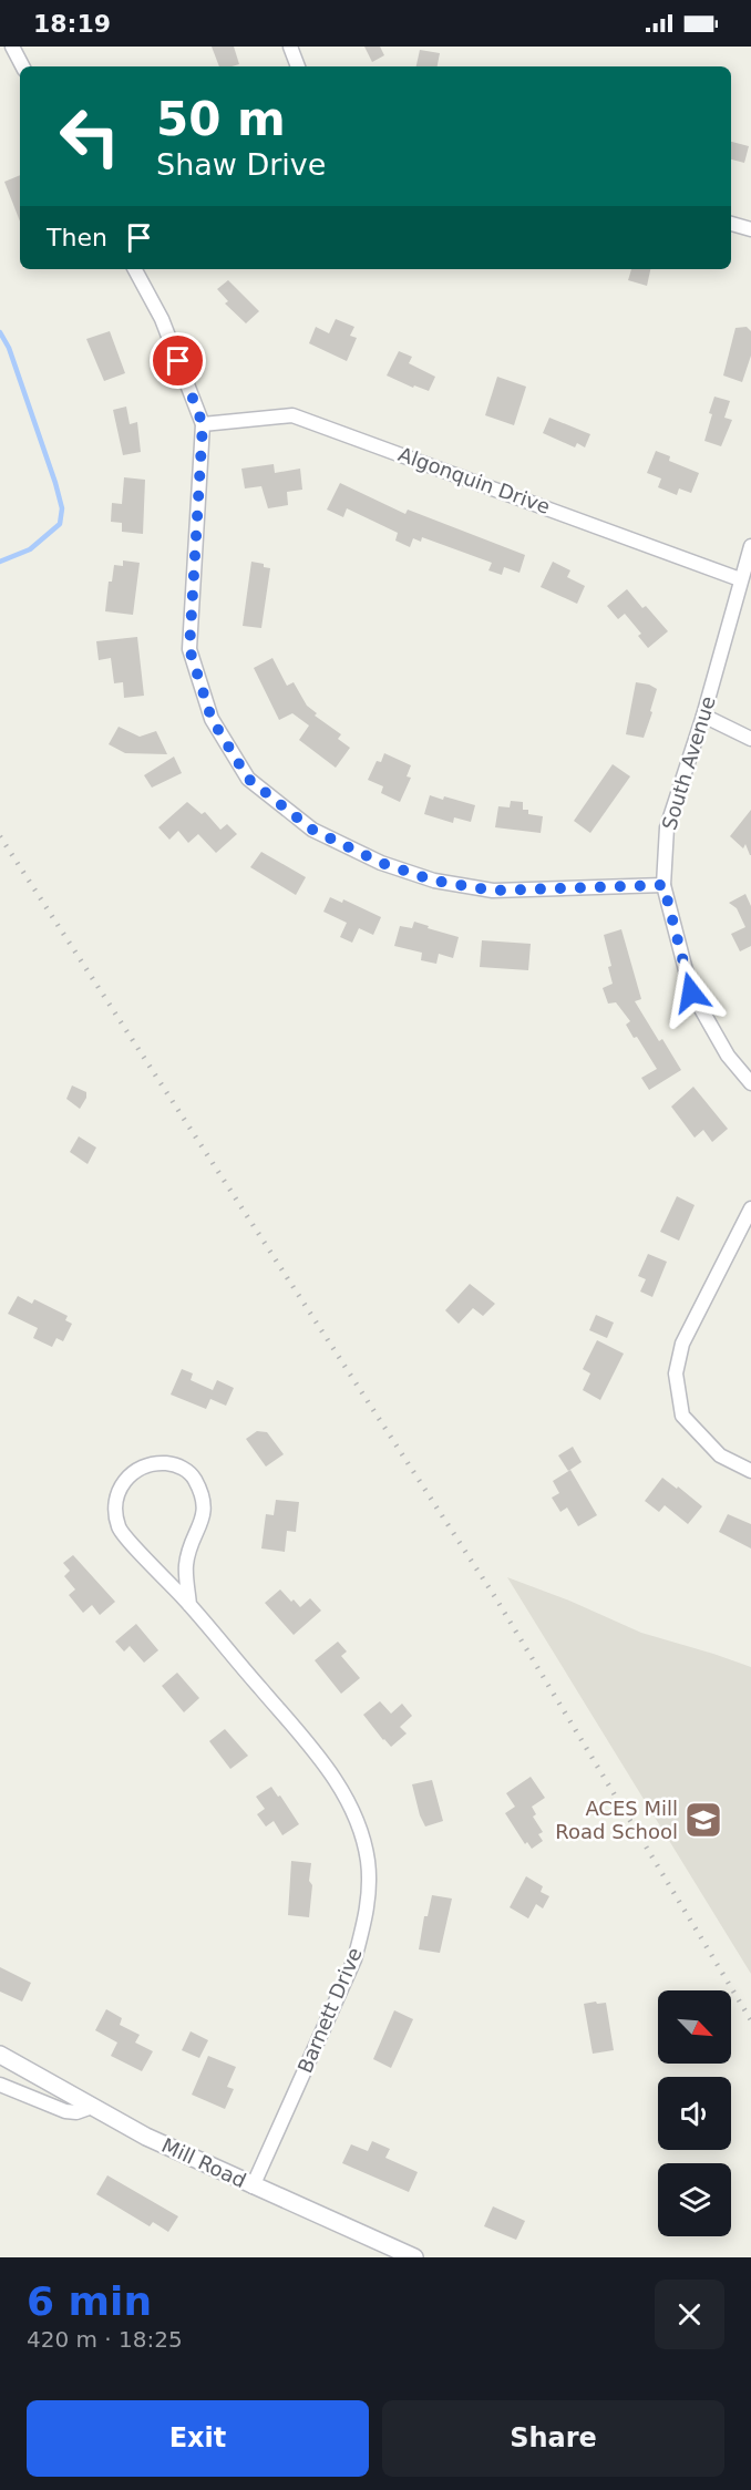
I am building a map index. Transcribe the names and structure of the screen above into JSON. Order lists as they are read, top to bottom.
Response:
{
  "streets": {
    "street": [
      "Algonquin Drive",
      "South Avenue",
      "Barnett Drive",
      "Mill Road"
    ]
  },
  "crossings": [
    ["Algonquin Drive", "South Avenue"],
    ["Barnett Drive", "Mill Road"]
  ],
  "places": {
    "school or university": ["ACES Mill Road School"]
  },
  "north": "bottom right",
  "page": {
    "status": "18:19",
    "turn": ["50 m", "Shaw Drive"],
    "then": "Then",
    "heading": ["6 min", "420 m · 18:25"],
    "buttons": ["Exit", "Share"]
  }
}
